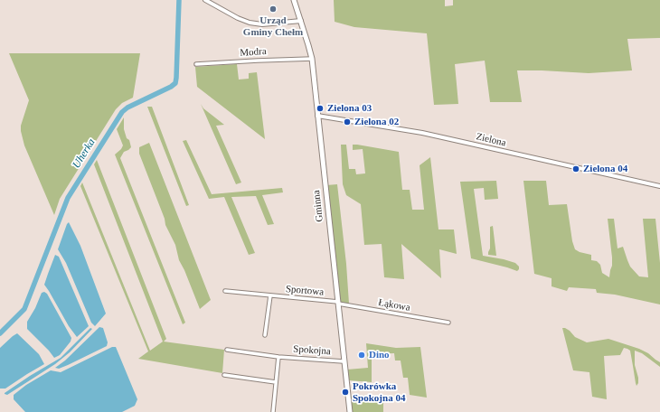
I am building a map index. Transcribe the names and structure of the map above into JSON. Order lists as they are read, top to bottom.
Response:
{
  "streets": {
    "main road": ["Gminna"],
    "street": [
      "Modra",
      "Zielona",
      "Sportowa",
      "Łąkowa",
      "Spokojna"
    ]
  },
  "crossings": [
    ["Modra", "Gminna"],
    ["Zielona", "Gminna"],
    ["Gminna", "Sportowa"],
    ["Gminna", "Łąkowa"],
    ["Gminna", "Spokojna"],
    ["Sportowa", "Łąkowa"]
  ],
  "water": ["Uherka"],
  "places": [
    "Urząd Gminy Chełm",
    "Zielona 03",
    "Zielona 02",
    "Zielona 04",
    "Dino",
    "Pokrówka Spokojna 04"
  ]
}
